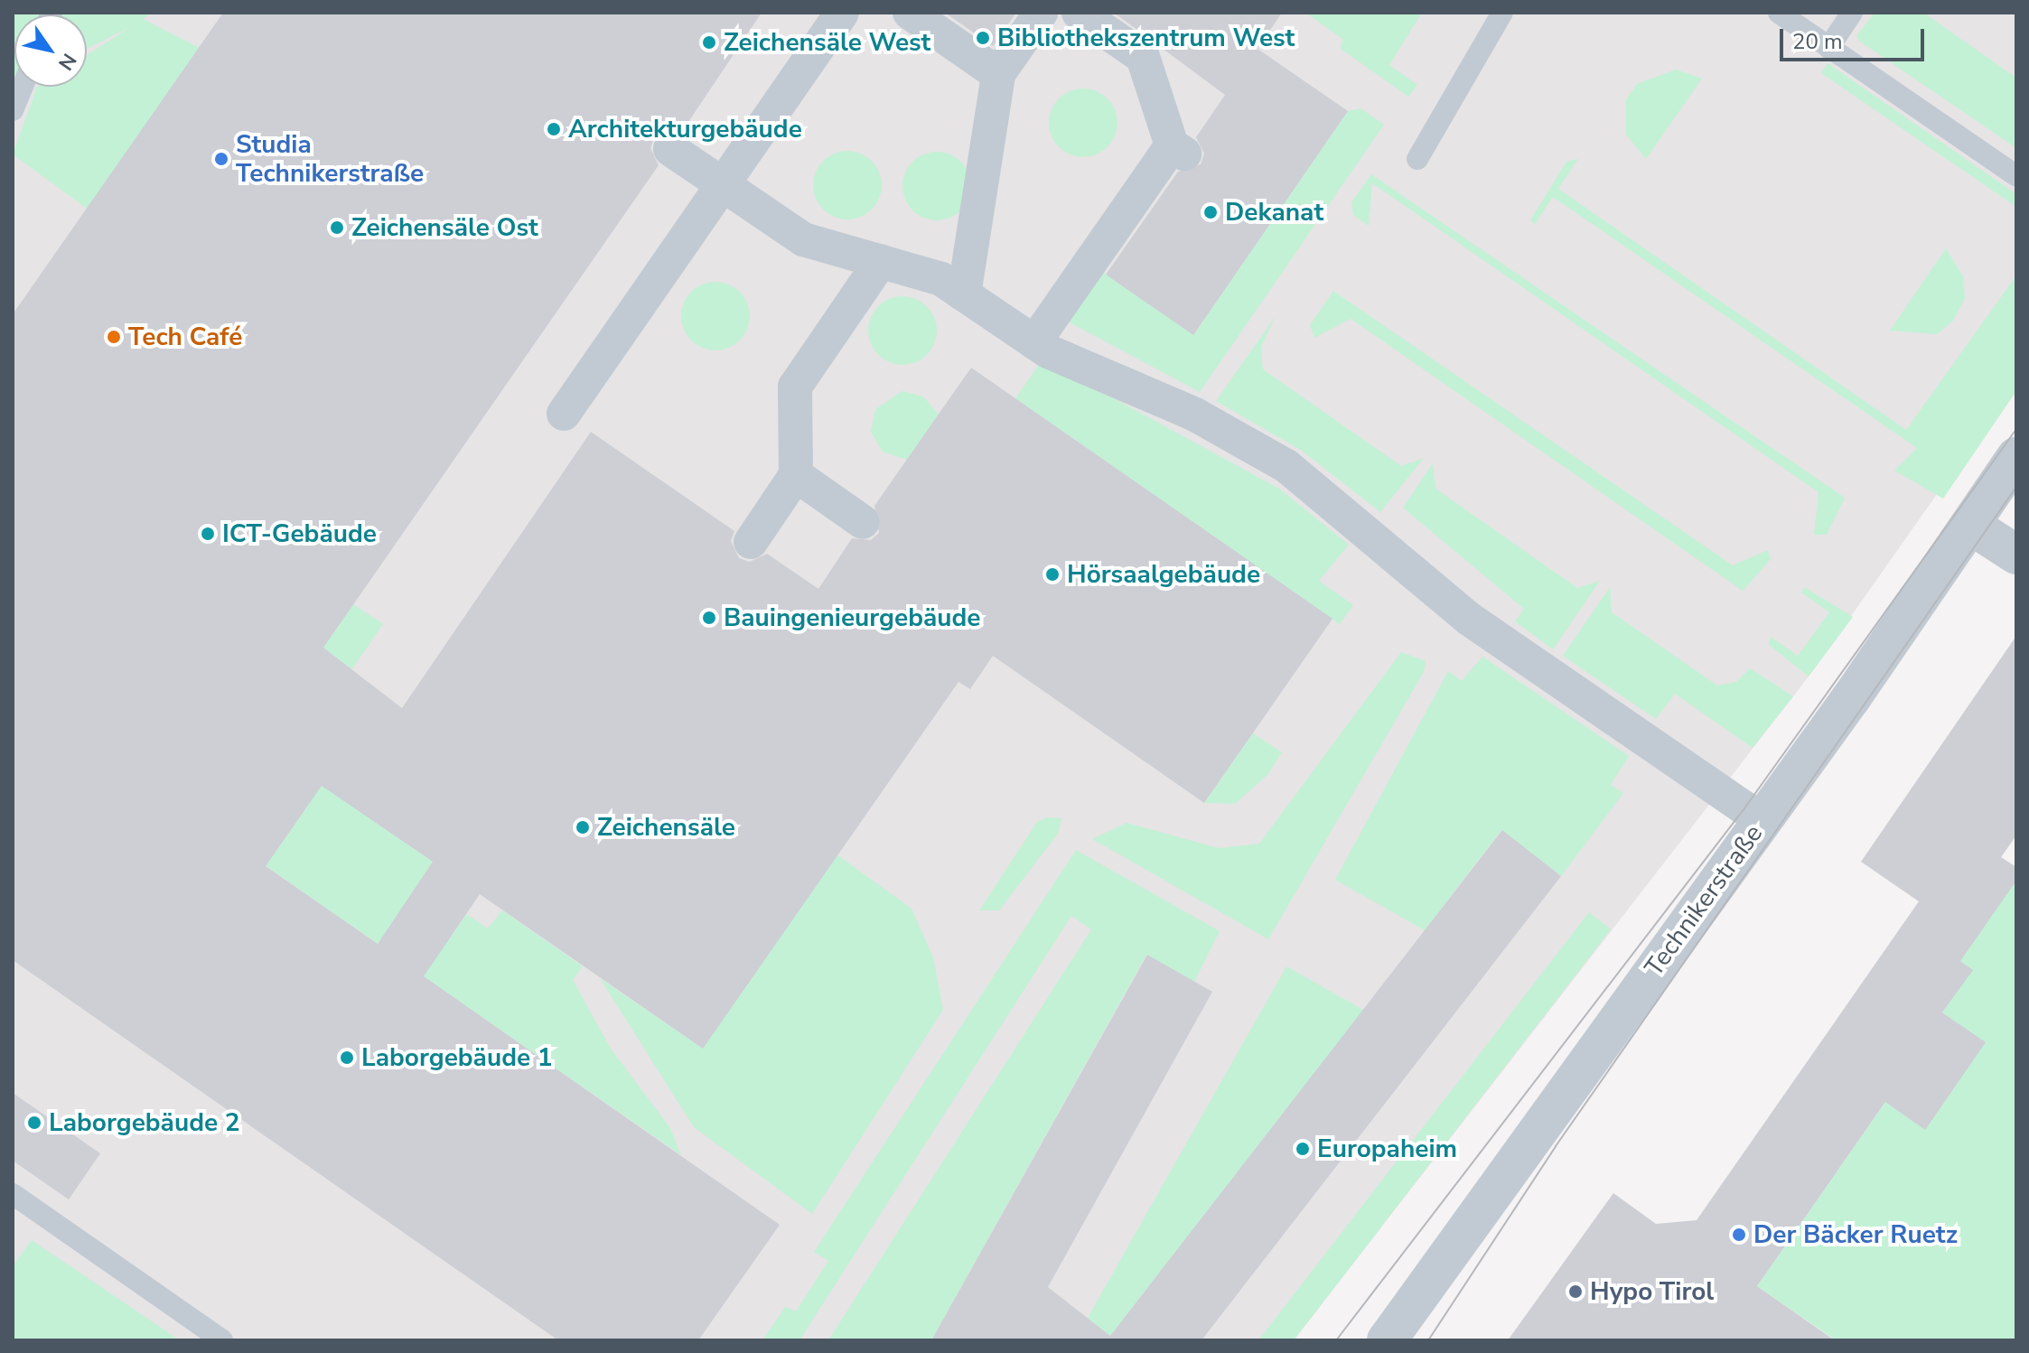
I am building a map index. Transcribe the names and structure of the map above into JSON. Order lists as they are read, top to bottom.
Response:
{
  "streets": {
    "street": ["Technikerstraße"]
  },
  "places": [
    "Bibliothekszentrum West",
    "Zeichensäle West",
    "Architekturgebäude",
    "Studia Technikerstraße",
    "Dekanat",
    "Zeichensäle Ost",
    "Tech Café",
    "ICT-Gebäude",
    "Hörsaalgebäude",
    "Bauingenieurgebäude",
    "Zeichensäle",
    "Laborgebäude 1",
    "Laborgebäude 2",
    "Europaheim",
    "Der Bäcker Ruetz",
    "Hypo Tirol"
  ],
  "scale_bar": "20 m",
  "north": "bottom right"
}
